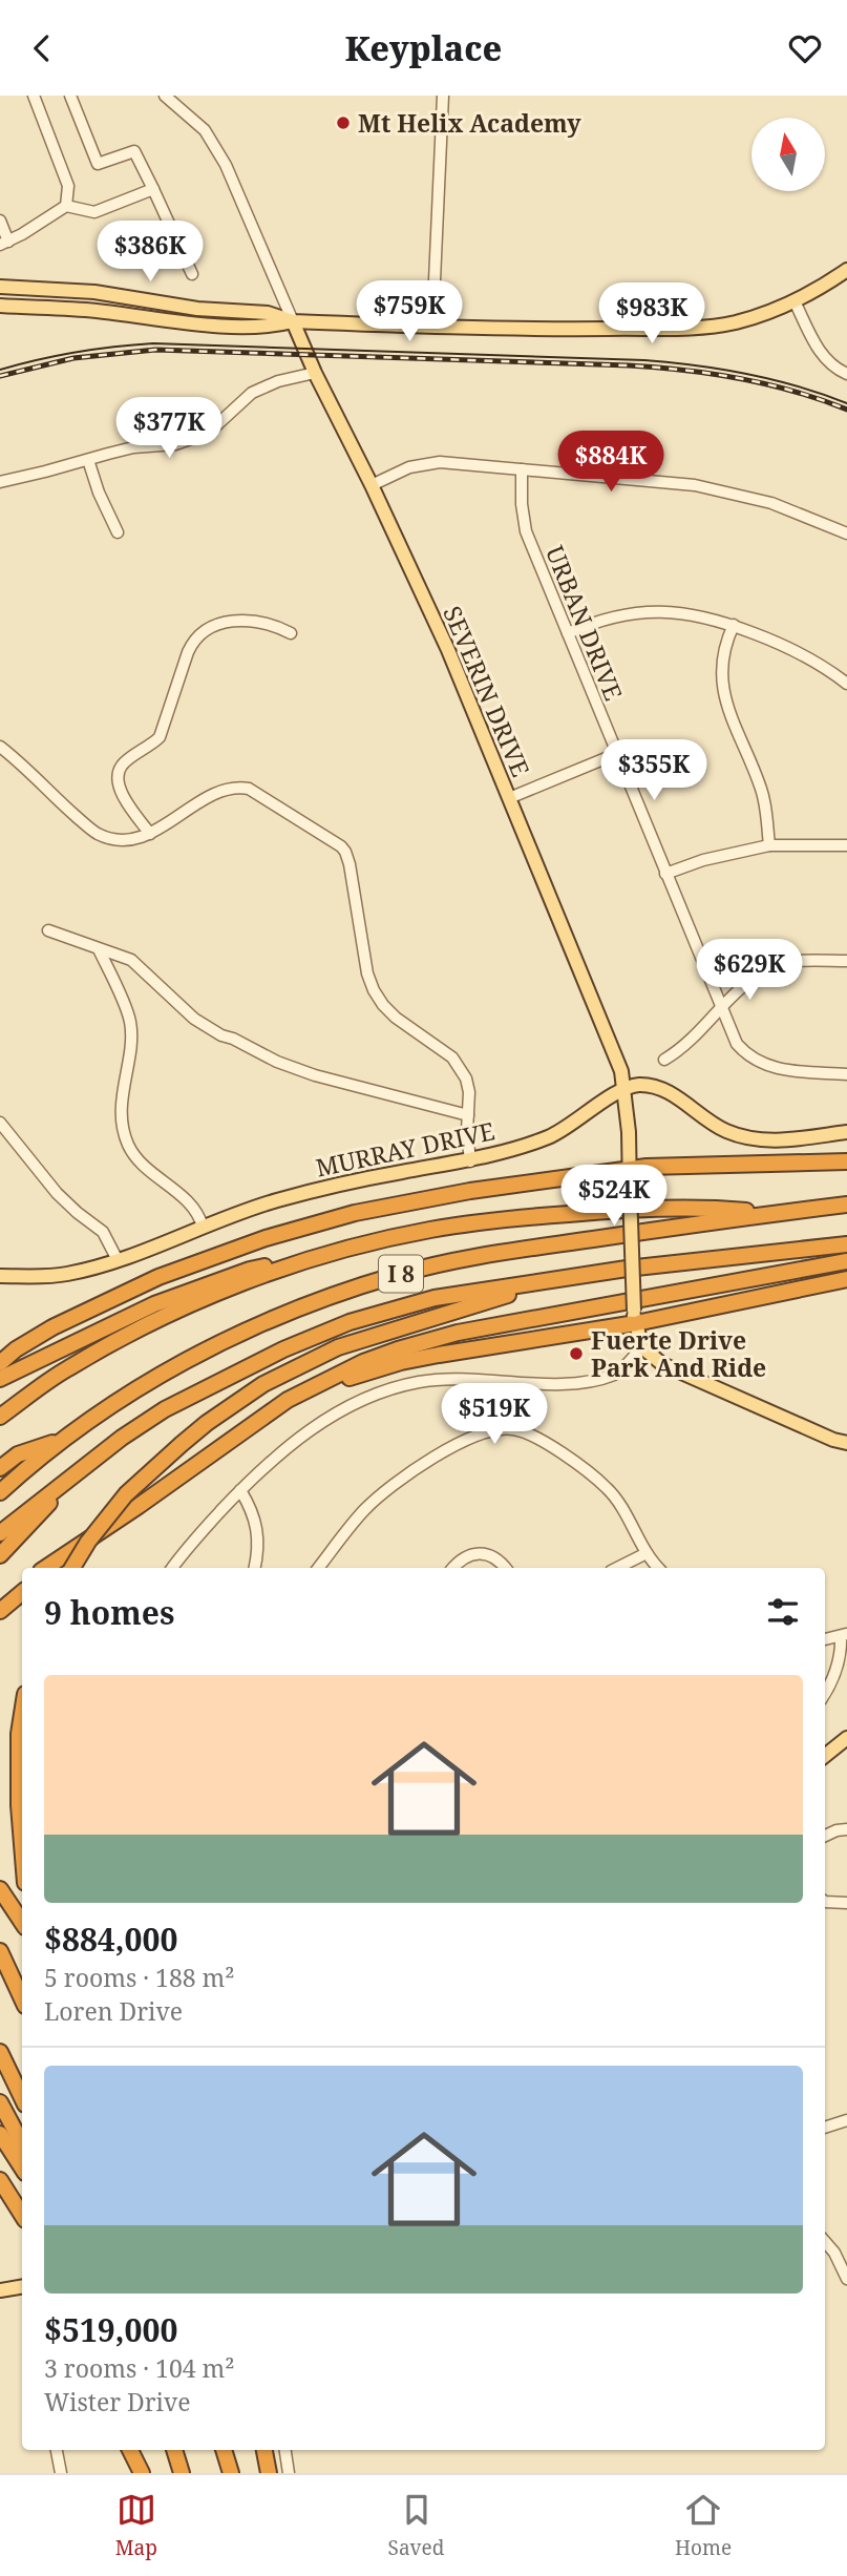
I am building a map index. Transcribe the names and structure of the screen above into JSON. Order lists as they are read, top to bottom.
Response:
{
  "streets": {
    "highway": ["I 8"],
    "main road": ["SEVERIN DRIVE", "MURRAY DRIVE"],
    "street": ["URBAN DRIVE"]
  },
  "crossings": [
    ["SEVERIN DRIVE", "MURRAY DRIVE"]
  ],
  "places": ["Mt Helix Academy", "Fuerte Drive Park And Ride"],
  "north": "top",
  "page": {
    "header": "Keyplace",
    "price": [
      "$386K",
      "$759K",
      "$983K",
      "$377K",
      "$884K",
      "$355K",
      "$629K",
      "$524K",
      "$519K"
    ],
    "heading": "9 homes",
    "list": [
      {
        "name": "$884,000",
        "note": "5 rooms · 188 m² · Loren Drive"
      },
      {
        "name": "$519,000",
        "note": "3 rooms · 104 m² · Wister Drive"
      }
    ],
    "tabs": ["Map", "Saved", "Home"]
  }
}
